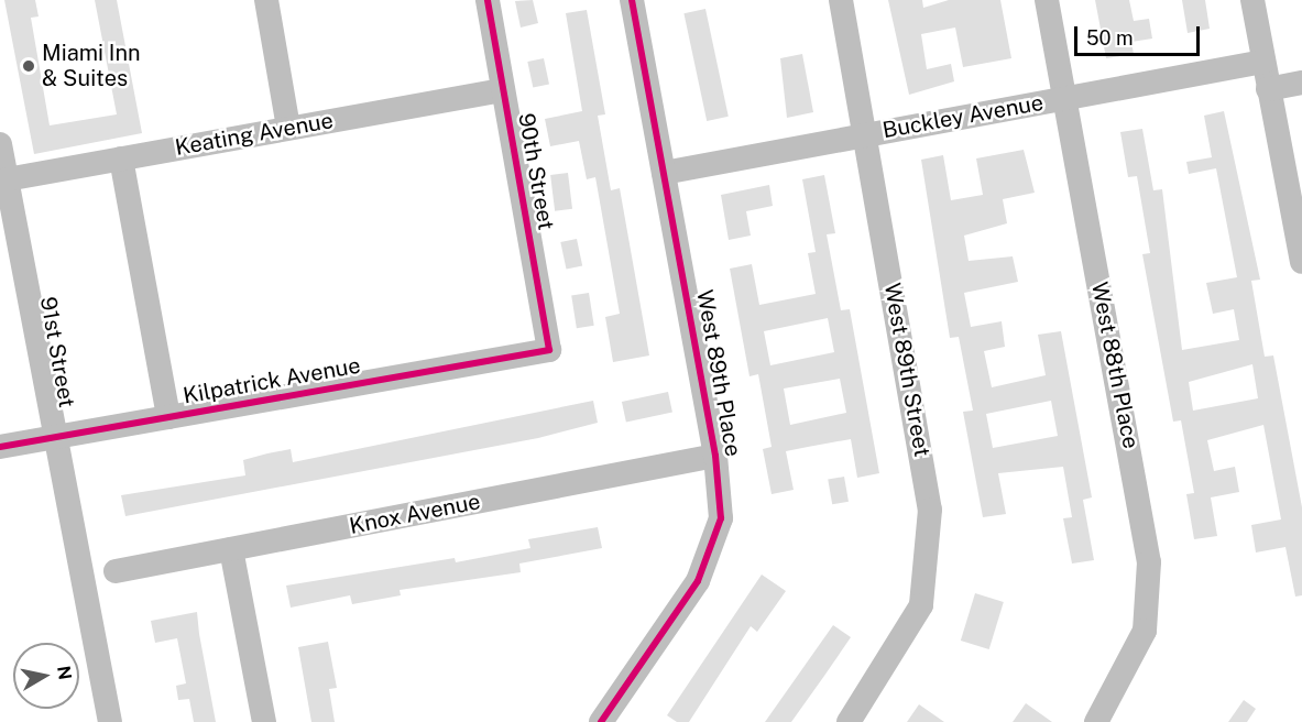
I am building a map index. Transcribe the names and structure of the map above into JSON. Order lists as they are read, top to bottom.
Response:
{
  "streets": {
    "street": [
      "Buckley Avenue",
      "Keating Avenue",
      "90th Street",
      "91st Street",
      "West 88th Place",
      "West 89th Street",
      "West 89th Place",
      "Kilpatrick Avenue",
      "Knox Avenue"
    ]
  },
  "crossings": [
    ["Buckley Avenue", "West 88th Place"],
    ["Buckley Avenue", "West 89th Street"],
    ["Buckley Avenue", "West 89th Place"],
    ["Keating Avenue", "90th Street"],
    ["Keating Avenue", "91st Street"],
    ["90th Street", "Kilpatrick Avenue"],
    ["91st Street", "Kilpatrick Avenue"],
    ["West 89th Place", "Knox Avenue"]
  ],
  "places": ["Miami Inn & Suites"],
  "scale_bar": "50 m",
  "north": "right"
}
